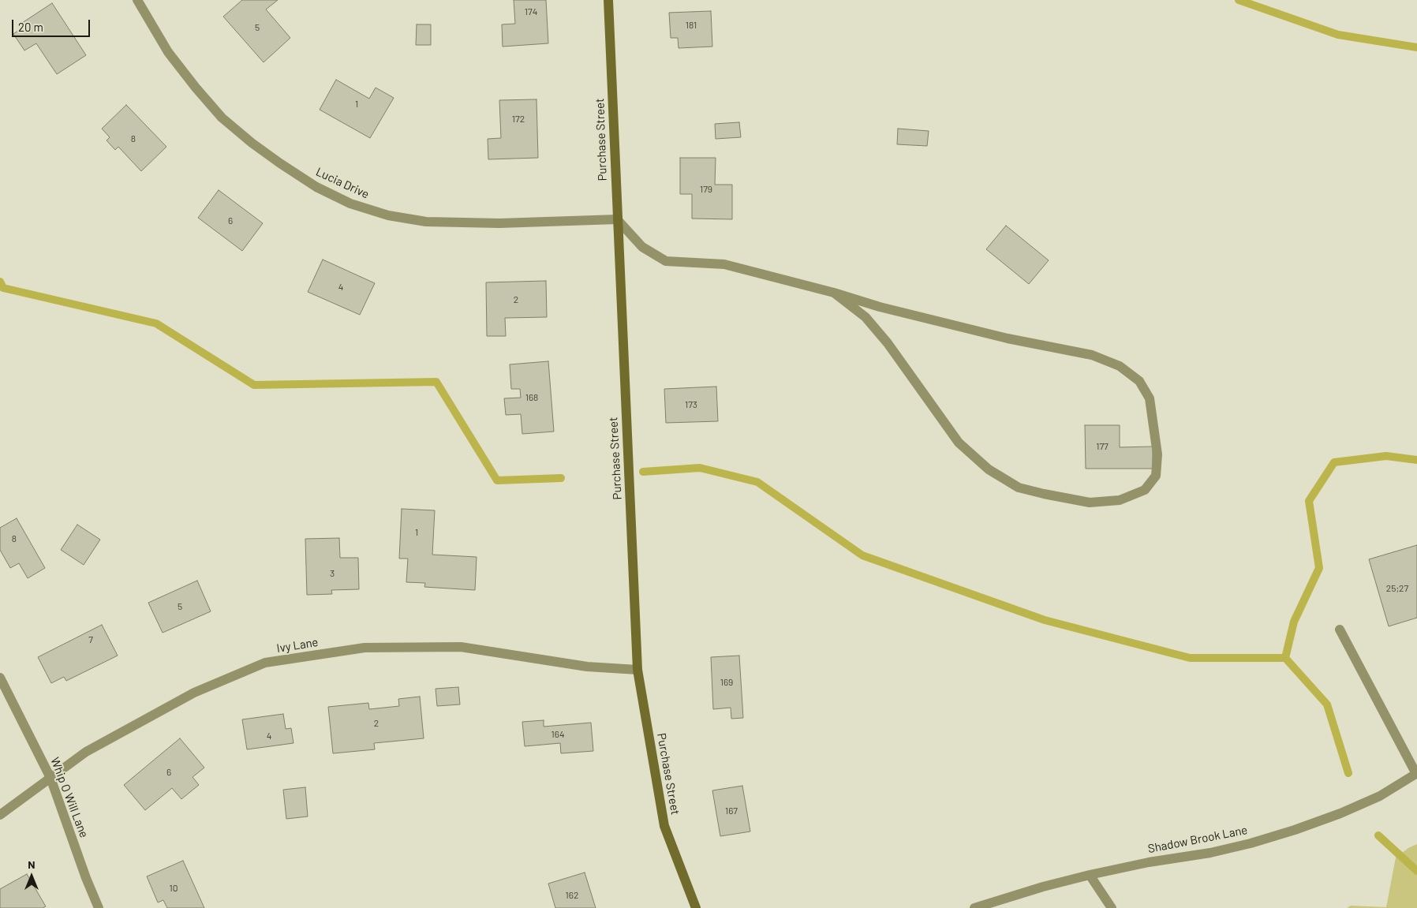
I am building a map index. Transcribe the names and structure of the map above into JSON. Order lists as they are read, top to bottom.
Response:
{
  "streets": {
    "main road": ["Purchase Street"],
    "street": [
      "Lucia Drive",
      "Ivy Lane",
      "Whip O Will Lane",
      "Shadow Brook Lane"
    ]
  },
  "crossings": [
    ["Purchase Street", "Lucia Drive"],
    ["Purchase Street", "Ivy Lane"],
    ["Ivy Lane", "Whip O Will Lane"]
  ],
  "house_numbers": [
    "174",
    "181",
    "5",
    "1",
    "172",
    "8",
    "179",
    "6",
    "4",
    "2",
    "168",
    "173",
    "177",
    "1",
    "8",
    "3",
    "25;27",
    "5",
    "7",
    "169",
    "2",
    "164",
    "4",
    "6",
    "167",
    "10",
    "162"
  ],
  "scale_bar": "20 m",
  "north": "top"
}
